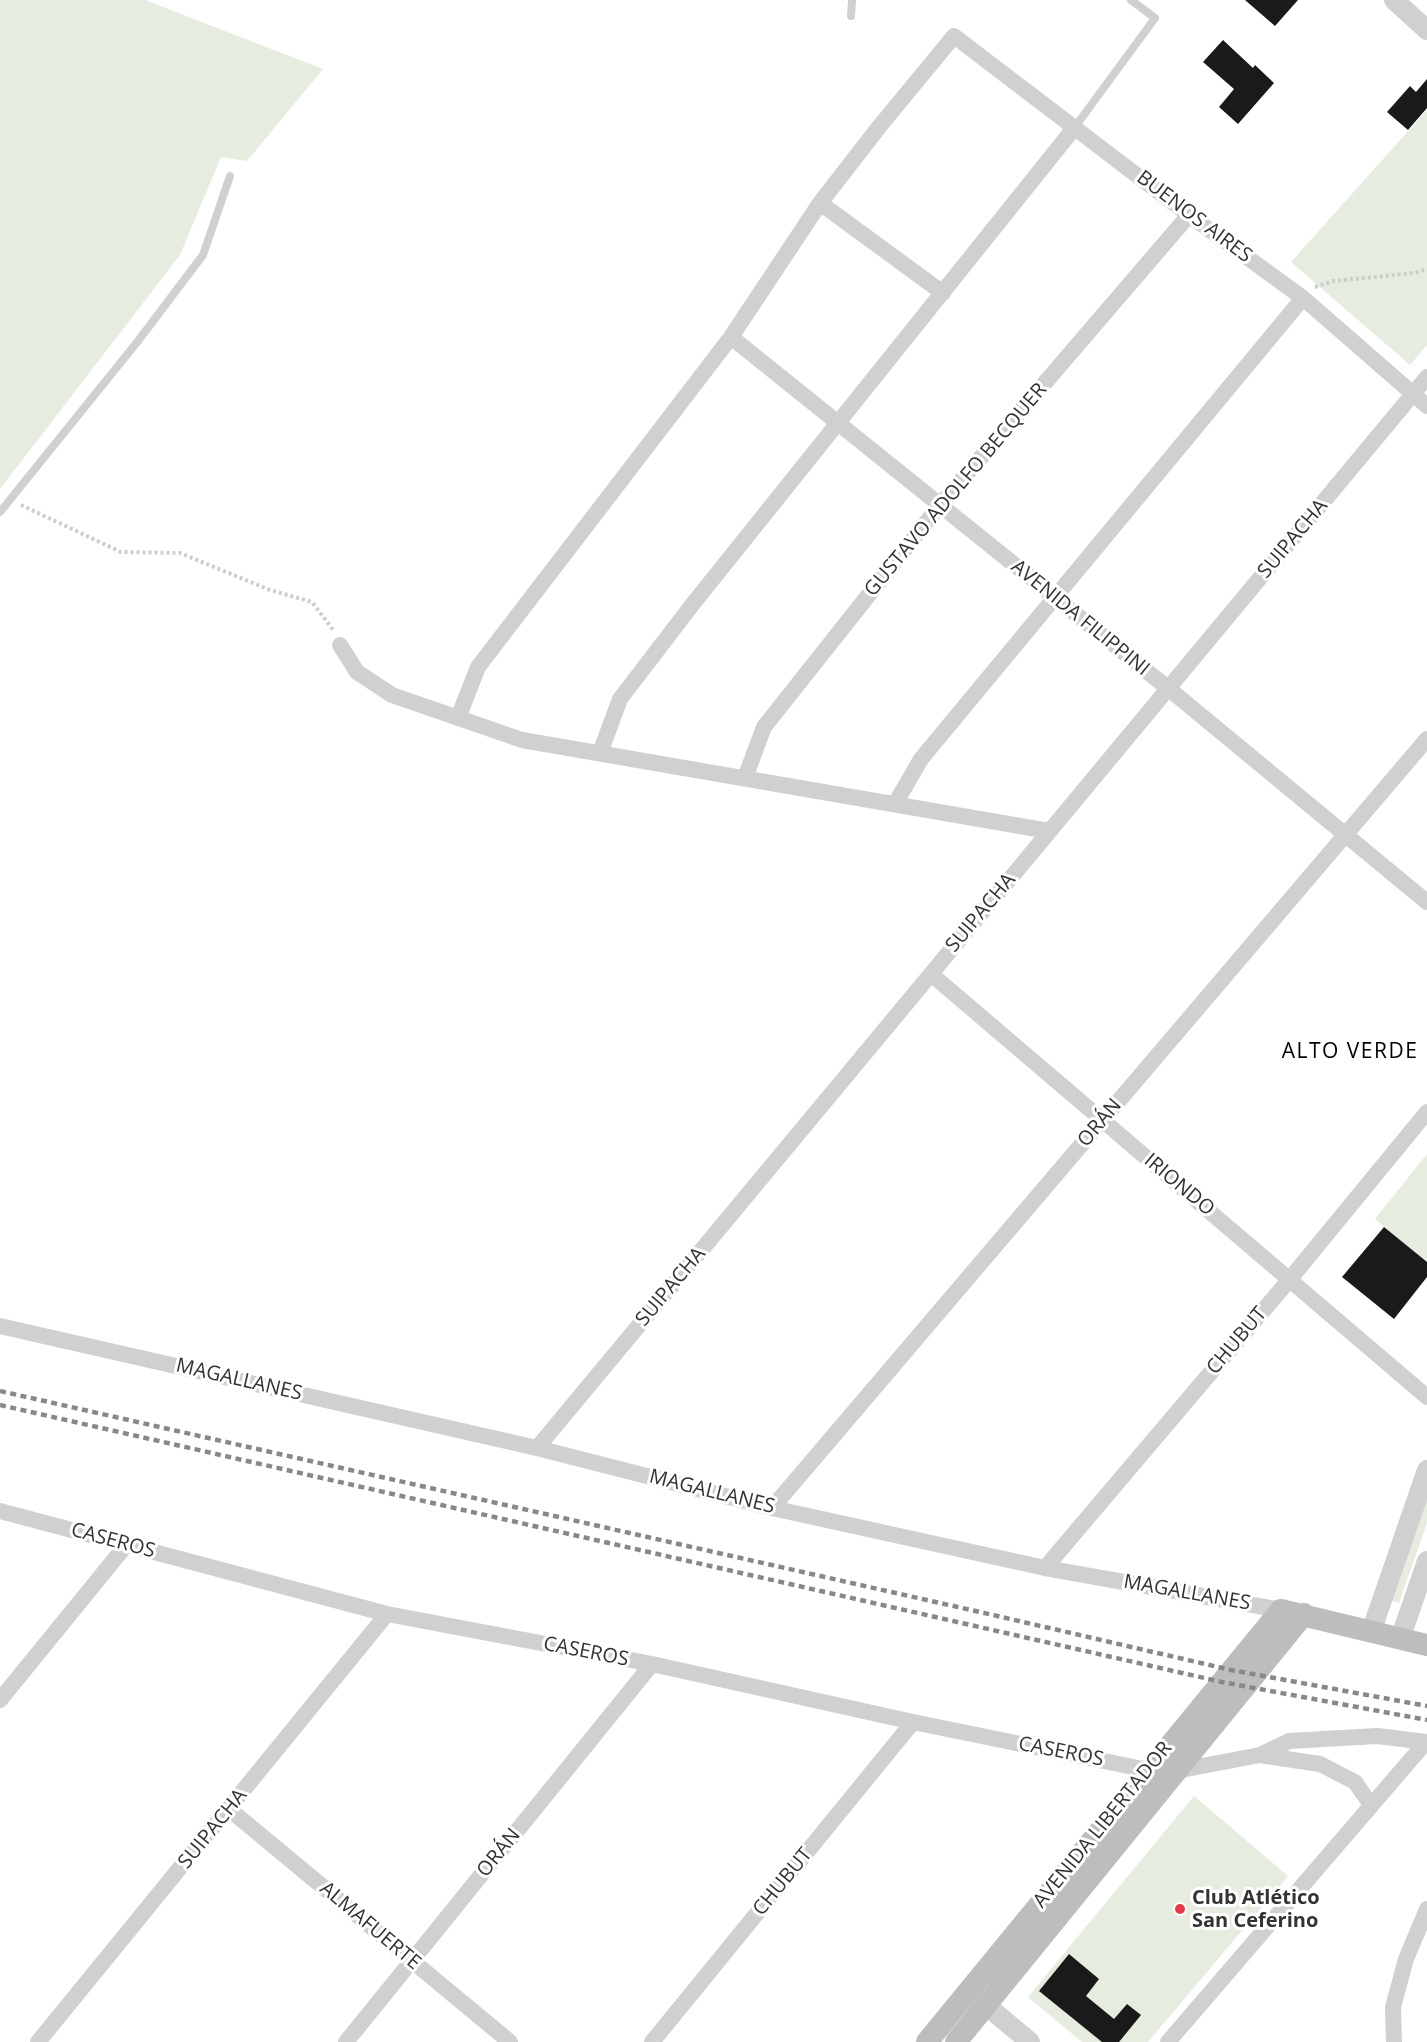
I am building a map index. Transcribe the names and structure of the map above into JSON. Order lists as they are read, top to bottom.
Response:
{
  "streets": {
    "main road": ["MAGALLANES", "AVENIDA LIBERTADOR"],
    "street": [
      "BUENOS AIRES",
      "GUSTAVO ADOLFO BECQUER",
      "SUIPACHA",
      "AVENIDA FILIPPINI",
      "ORÁN",
      "IRIONDO",
      "CHUBUT",
      "CASEROS",
      "ALMAFUERTE"
    ]
  },
  "crossings": [
    ["BUENOS AIRES", "GUSTAVO ADOLFO BECQUER"],
    ["BUENOS AIRES", "SUIPACHA"],
    ["GUSTAVO ADOLFO BECQUER", "AVENIDA FILIPPINI"],
    ["SUIPACHA", "AVENIDA FILIPPINI"],
    ["SUIPACHA", "IRIONDO"],
    ["SUIPACHA", "MAGALLANES"],
    ["SUIPACHA", "CASEROS"],
    ["SUIPACHA", "ALMAFUERTE"],
    ["AVENIDA FILIPPINI", "ORÁN"],
    ["ORÁN", "IRIONDO"],
    ["ORÁN", "MAGALLANES"],
    ["ORÁN", "CASEROS"],
    ["ORÁN", "ALMAFUERTE"],
    ["IRIONDO", "CHUBUT"],
    ["CHUBUT", "MAGALLANES"],
    ["CHUBUT", "CASEROS"],
    ["MAGALLANES", "AVENIDA LIBERTADOR"],
    ["CASEROS", "AVENIDA LIBERTADOR"]
  ],
  "districts": ["ALTO VERDE"],
  "places": ["Club Atlético San Ceferino"]
}
